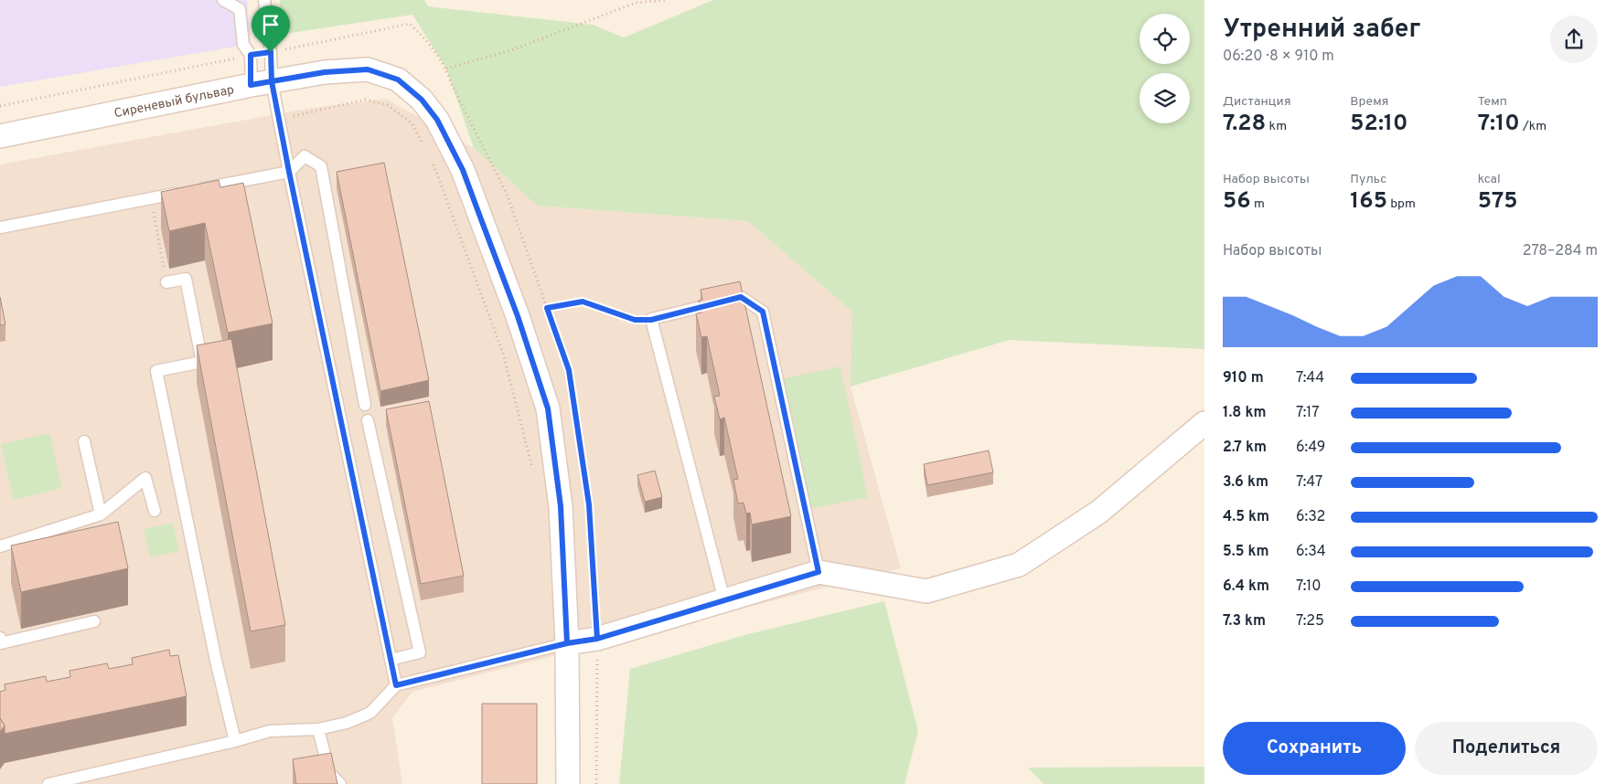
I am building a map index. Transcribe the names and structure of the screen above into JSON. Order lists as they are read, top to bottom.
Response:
{
  "streets": {
    "street": ["Сиреневый бульвар"]
  },
  "page": {
    "heading": ["Утренний забег", "06:20 · 8 × 910 m"],
    "stats": [
      ["Дистанция", "7.28 km"],
      ["Время", "52:10"],
      ["Темп", "7:10 /km"],
      ["Набор высоты", "56 m"],
      ["Пульс", "165 bpm"],
      ["kcal", "575"]
    ],
    "chart": ["Набор высоты", "278–284 m"],
    "list": [
      {
        "name": "910 m",
        "note": "7:44"
      },
      {
        "name": "1.8 km",
        "note": "7:17"
      },
      {
        "name": "2.7 km",
        "note": "6:49"
      },
      {
        "name": "3.6 km",
        "note": "7:47"
      },
      {
        "name": "4.5 km",
        "note": "6:32"
      },
      {
        "name": "5.5 km",
        "note": "6:34"
      },
      {
        "name": "6.4 km",
        "note": "7:10"
      },
      {
        "name": "7.3 km",
        "note": "7:25"
      }
    ],
    "buttons": ["Сохранить", "Поделиться"]
  }
}
